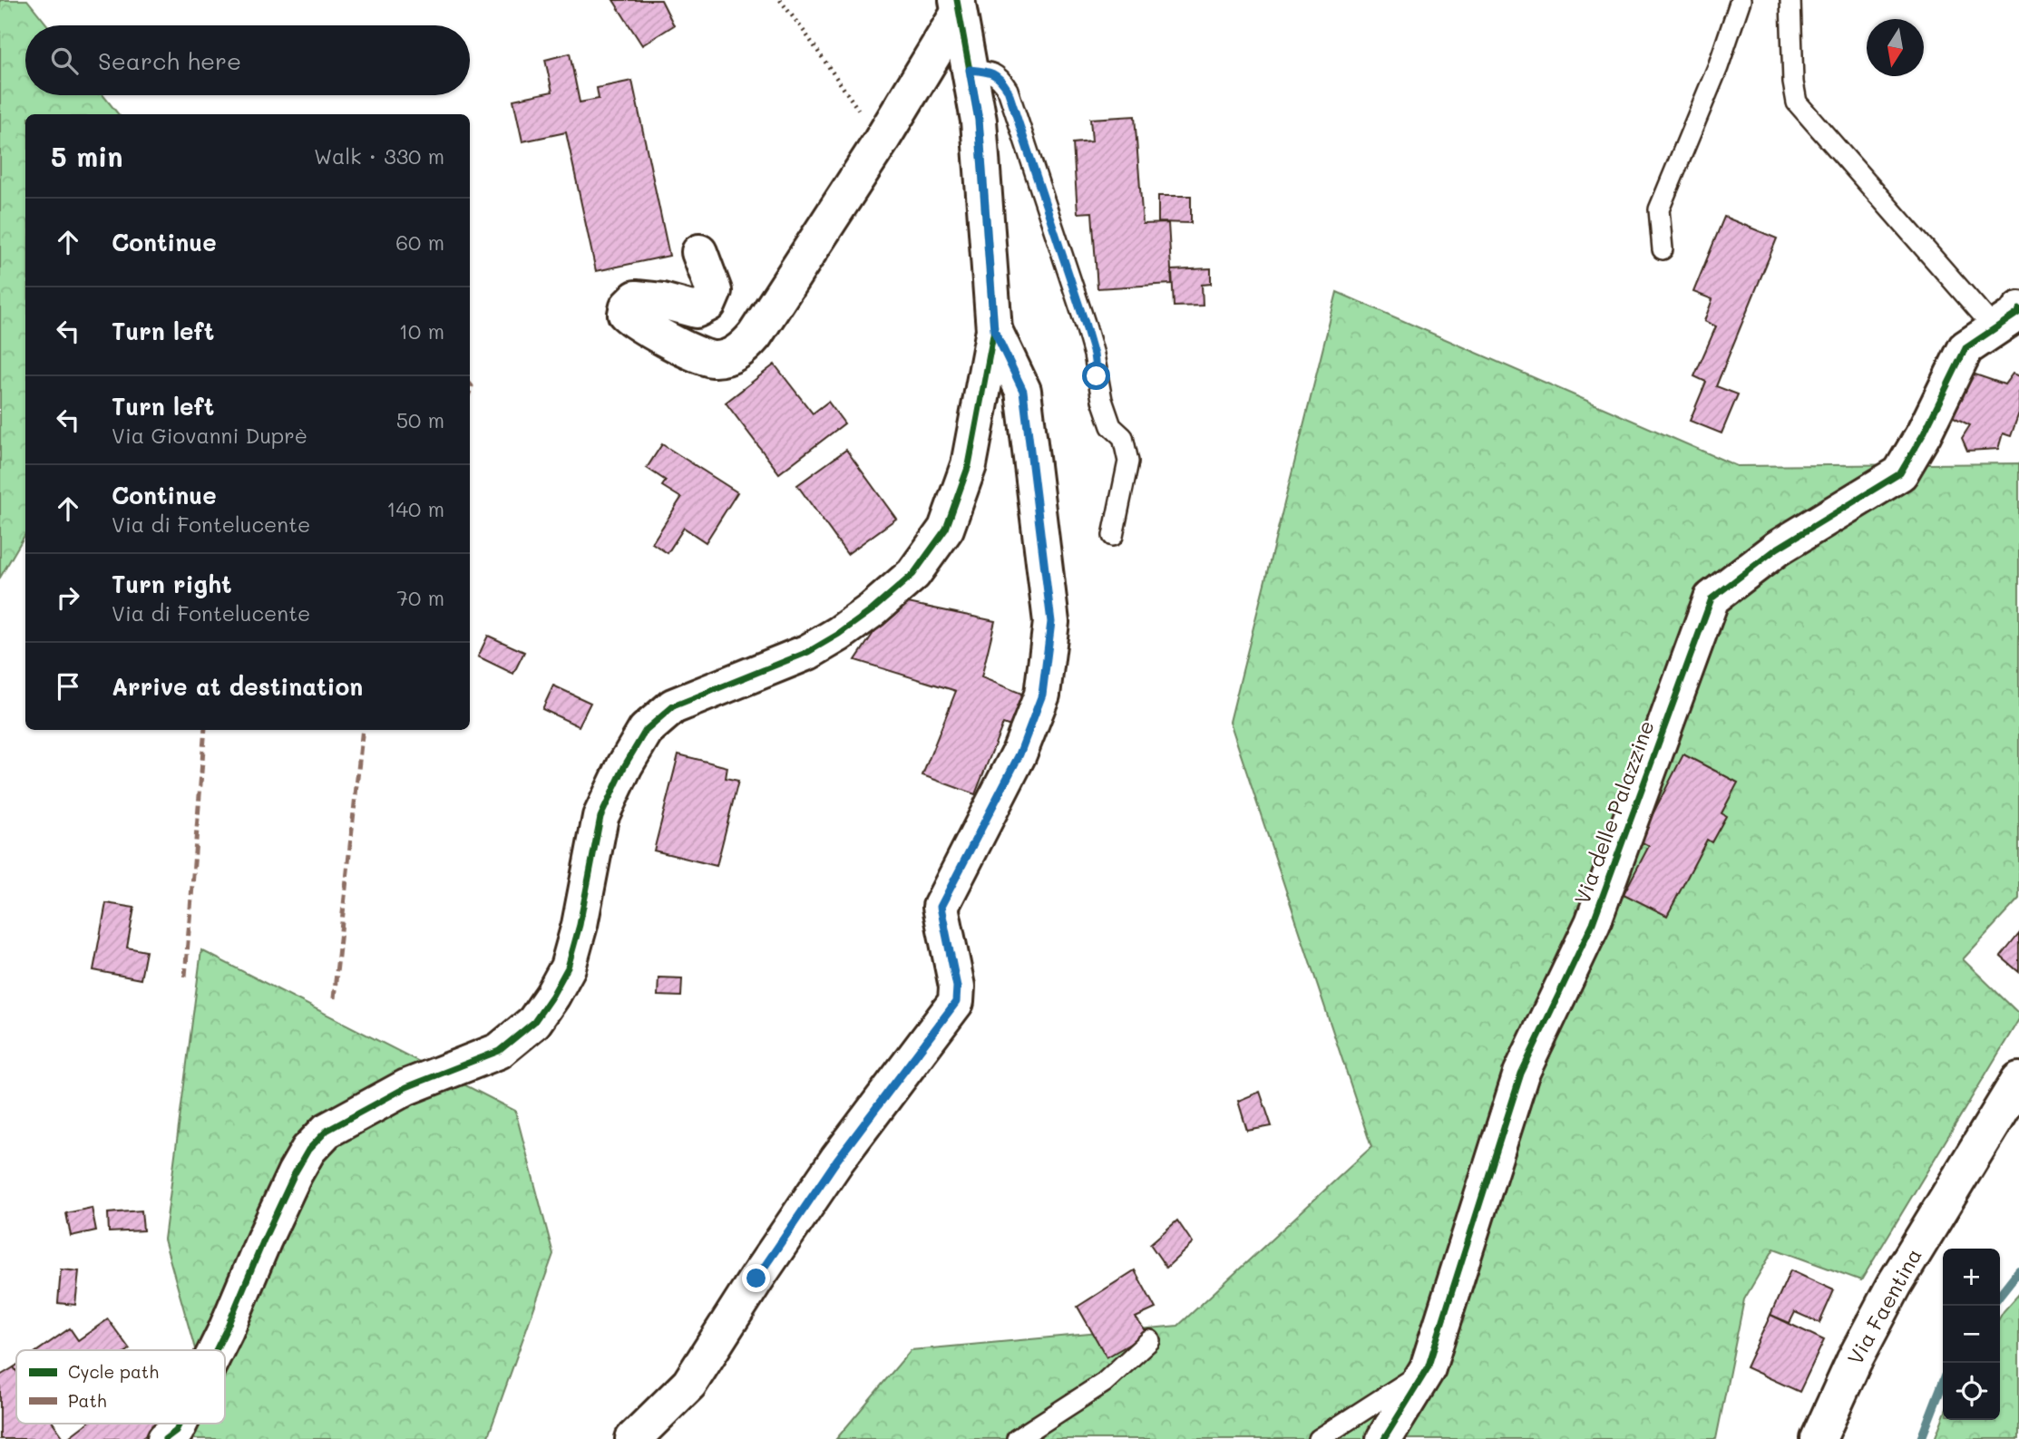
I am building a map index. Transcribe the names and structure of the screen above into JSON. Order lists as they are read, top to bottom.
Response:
{
  "streets": {
    "street": ["Via delle Palazzine", "Via Faentina"]
  },
  "legend": ["Cycle path", "Path"],
  "north": "bottom",
  "page": {
    "search": "Search here",
    "heading": ["5 min", "Walk · 330 m"],
    "list": [
      ["Continue", "60 m"],
      ["Turn left", "10 m"],
      ["Turn left", "Via Giovanni Duprè", "50 m"],
      ["Continue", "Via di Fontelucente", "140 m"],
      ["Turn right", "Via di Fontelucente", "70 m"],
      "Arrive at destination"
    ],
    "map_buttons": ["+", "−"]
  }
}
